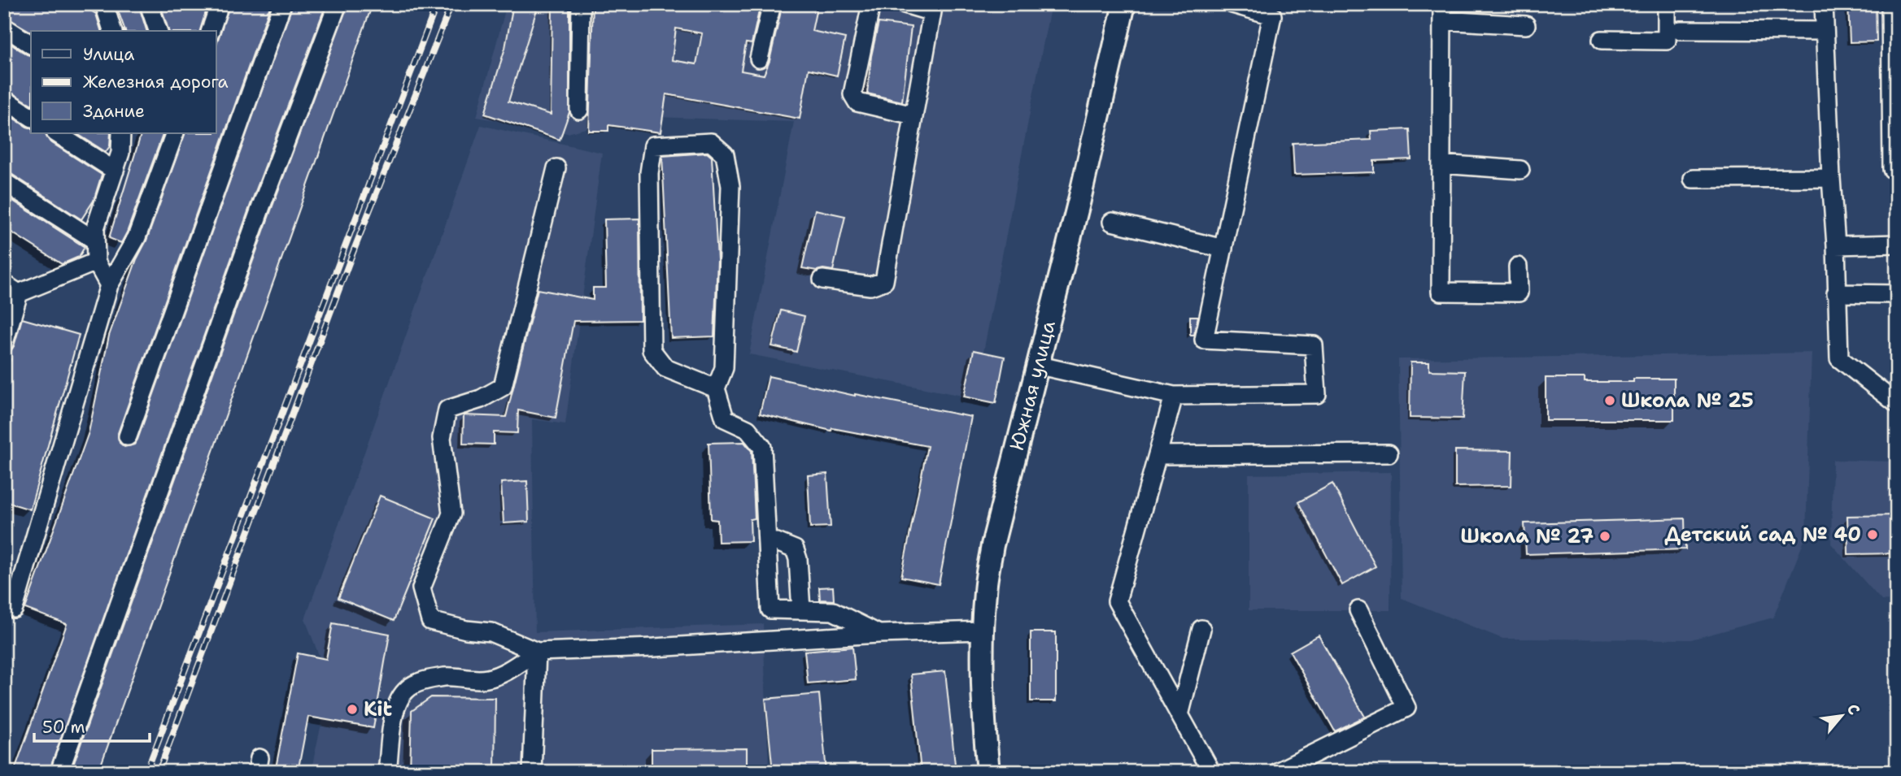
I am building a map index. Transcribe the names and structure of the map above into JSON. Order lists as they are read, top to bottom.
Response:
{
  "streets": {
    "main road": ["Южная улица"]
  },
  "places": [
    "Школа № 25",
    "Детский сад № 40",
    "Школа № 27",
    "Kit"
  ],
  "legend": ["Улица", "Железная дорога", "Здание"],
  "scale_bar": "50 m",
  "north": "top right"
}
